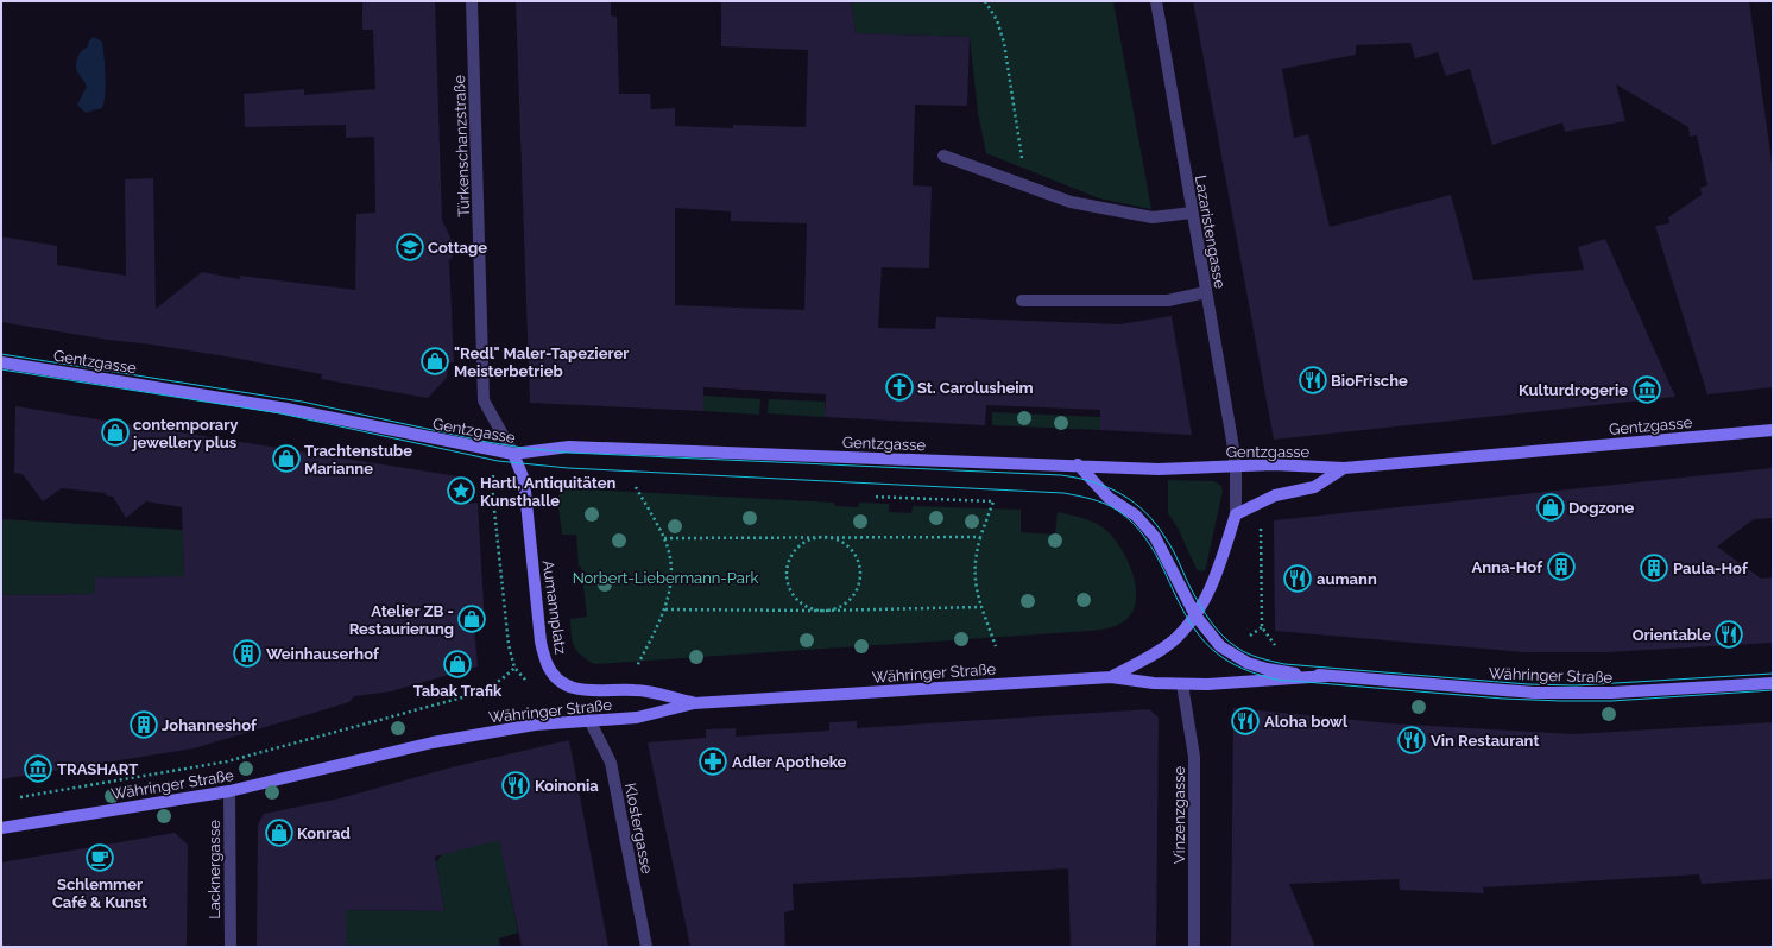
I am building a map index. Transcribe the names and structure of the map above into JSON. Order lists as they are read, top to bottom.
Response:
{
  "streets": {
    "main road": ["Gentzgasse", "Aumannplatz", "Währinger Straße"],
    "street": [
      "Türkenschanzstraße",
      "Lazaristengasse",
      "Vinzenzgasse",
      "Klostergasse",
      "Lacknergasse"
    ]
  },
  "crossings": [
    ["Türkenschanzstraße", "Gentzgasse"],
    ["Türkenschanzstraße", "Aumannplatz"],
    ["Lazaristengasse", "Gentzgasse"],
    ["Gentzgasse", "Aumannplatz"],
    ["Aumannplatz", "Währinger Straße"],
    ["Währinger Straße", "Vinzenzgasse"],
    ["Währinger Straße", "Klostergasse"],
    ["Währinger Straße", "Lacknergasse"]
  ],
  "parks": ["Norbert-Liebermann-Park"],
  "places": {
    "school or university": ["Cottage"],
    "shop": [
      "\"Redl\" Maler-Tapezierer Meisterbetrieb",
      "contemporary jewellery plus",
      "Trachtenstube Marianne",
      "Dogzone",
      "Atelier ZB - Restaurierung",
      "Tabak Trafik",
      "Konrad"
    ],
    "restaurant": [
      "BioFrische",
      "aumann",
      "Orientable",
      "Aloha bowl",
      "Vin Restaurant",
      "Koinonia"
    ],
    "church": ["St. Carolusheim"],
    "museum": ["Kulturdrogerie", "TRASHART"],
    "place": ["Hartl, Antiquitäten Kunsthalle"],
    "building": [
      "Anna-Hof",
      "Paula-Hof",
      "Weinhauserhof",
      "Johanneshof"
    ],
    "pharmacy": ["Adler Apotheke"],
    "cafe": ["Schlemmer Café & Kunst"]
  }
}
